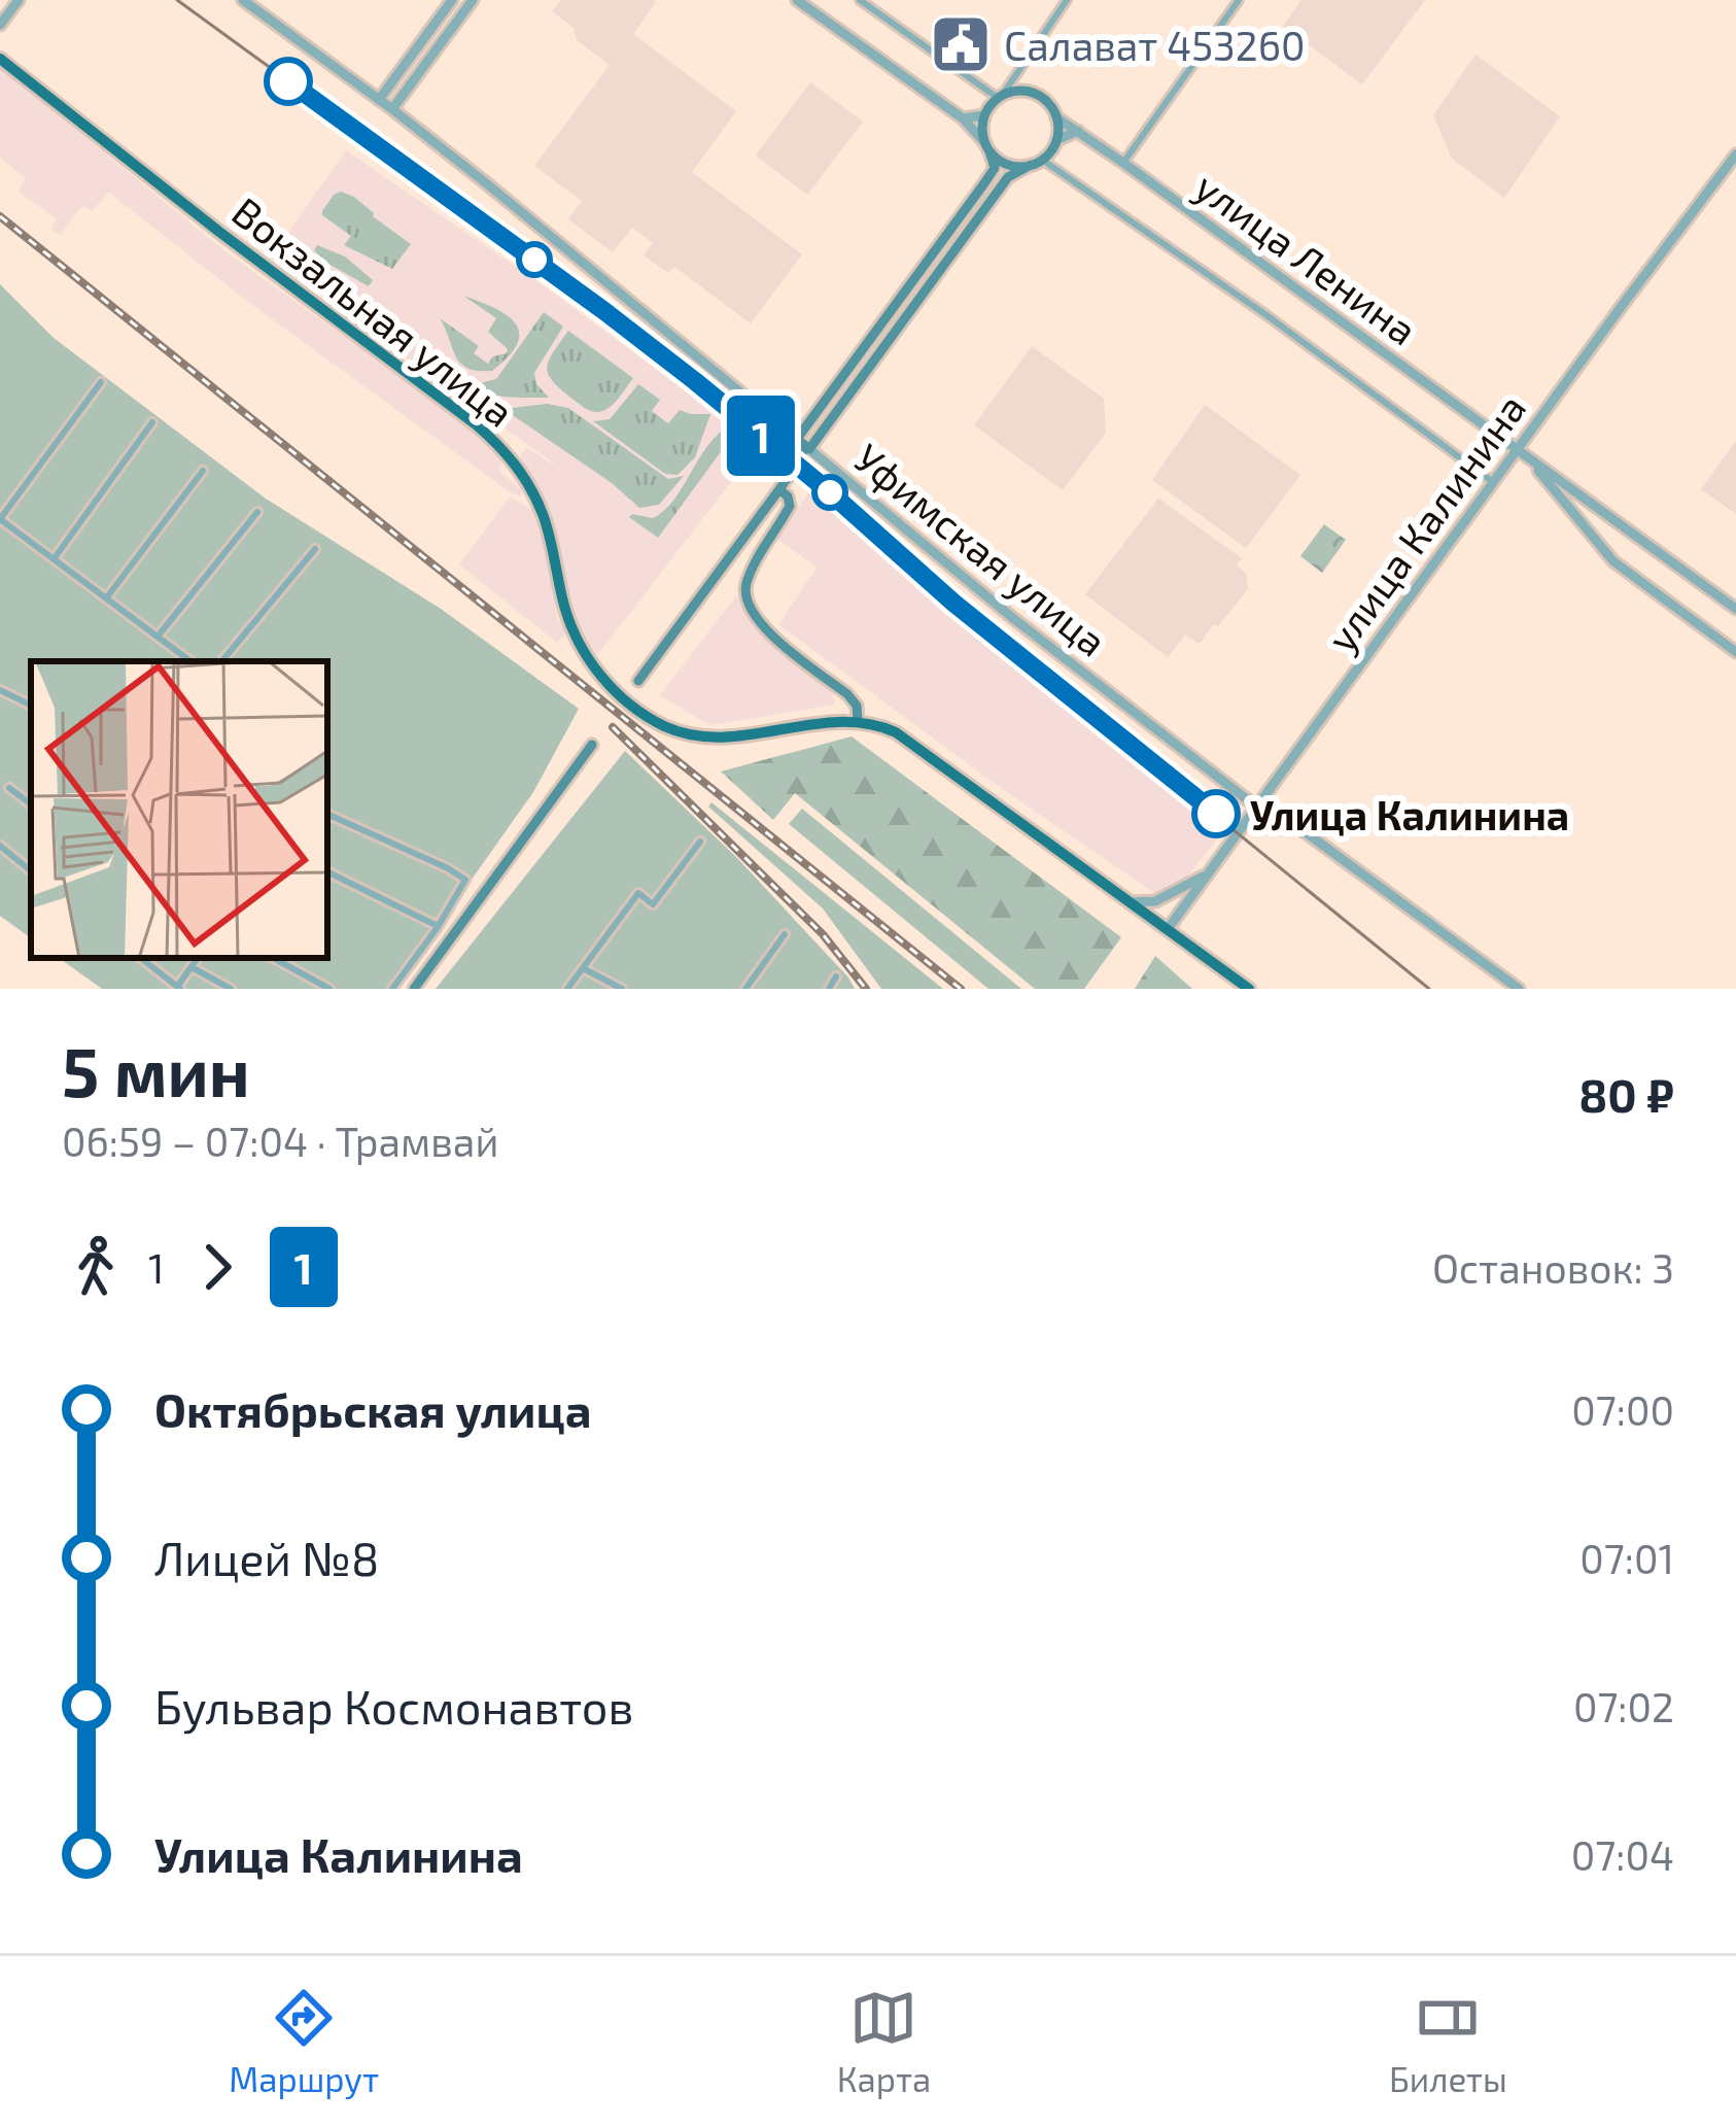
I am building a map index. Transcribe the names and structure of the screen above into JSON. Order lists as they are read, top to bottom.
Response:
{
  "streets": {
    "main road": ["улица Ленина", "Вокзальная улица"],
    "street": ["улица Калинина", "Уфимская улица"]
  },
  "crossings": [
    ["улица Ленина", "улица Калинина"],
    ["Вокзальная улица", "улица Калинина"],
    ["улица Калинина", "Уфимская улица"]
  ],
  "places": {
    "public building": ["Салават 453260"],
    "other": ["Улица Калинина"]
  },
  "lines": ["tram line 1"],
  "page": {
    "on_map": "1",
    "heading": ["5 мин", "06:59 – 07:04 · Трамвай", "80 ₽"],
    "legs": ["1", "1", "Остановок: 3"],
    "list": [
      {
        "name": "Октябрьская улица",
        "value": "07:00"
      },
      {
        "name": "Лицей №8",
        "value": "07:01"
      },
      {
        "name": "Бульвар Космонавтов",
        "value": "07:02"
      },
      {
        "name": "Улица Калинина",
        "value": "07:04"
      }
    ],
    "tabs": ["Маршрут", "Карта", "Билеты"]
  }
}
